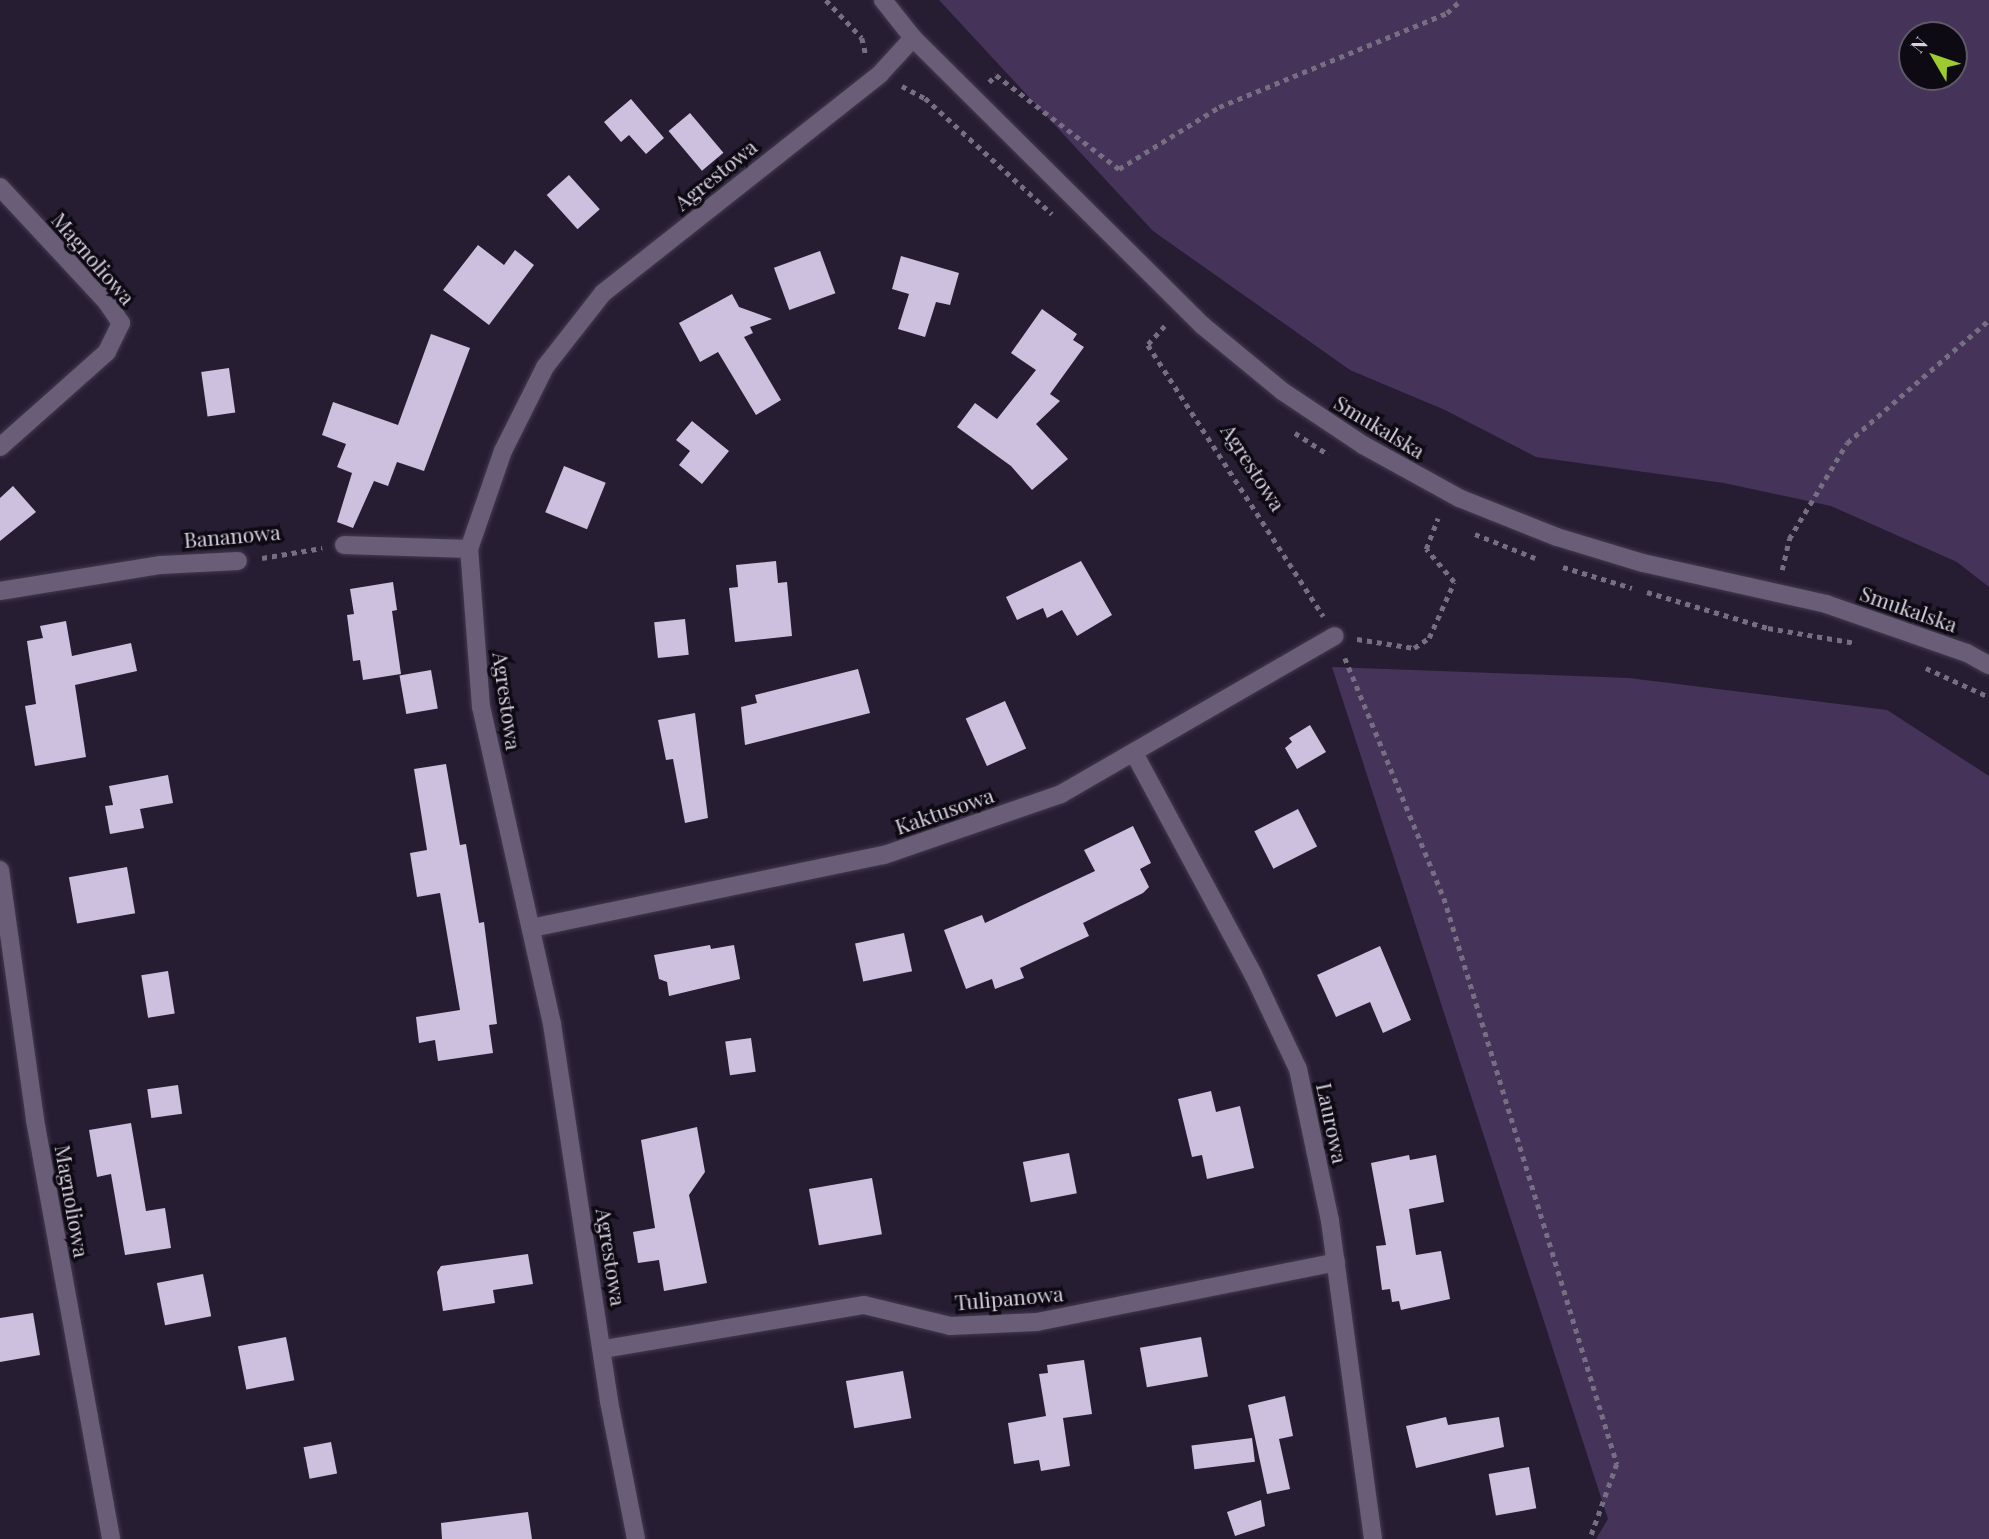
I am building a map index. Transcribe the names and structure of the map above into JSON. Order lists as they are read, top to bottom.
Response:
{
  "streets": {
    "street": [
      "Agrestowa",
      "Magnoliowa",
      "Smukalska",
      "Bananowa",
      "Kaktusowa",
      "Laurowa",
      "Tulipanowa"
    ]
  },
  "crossings": [
    ["Agrestowa", "Smukalska"],
    ["Agrestowa", "Kaktusowa"],
    ["Agrestowa", "Tulipanowa"],
    ["Kaktusowa", "Laurowa"],
    ["Laurowa", "Tulipanowa"]
  ],
  "north": "top left"
}
